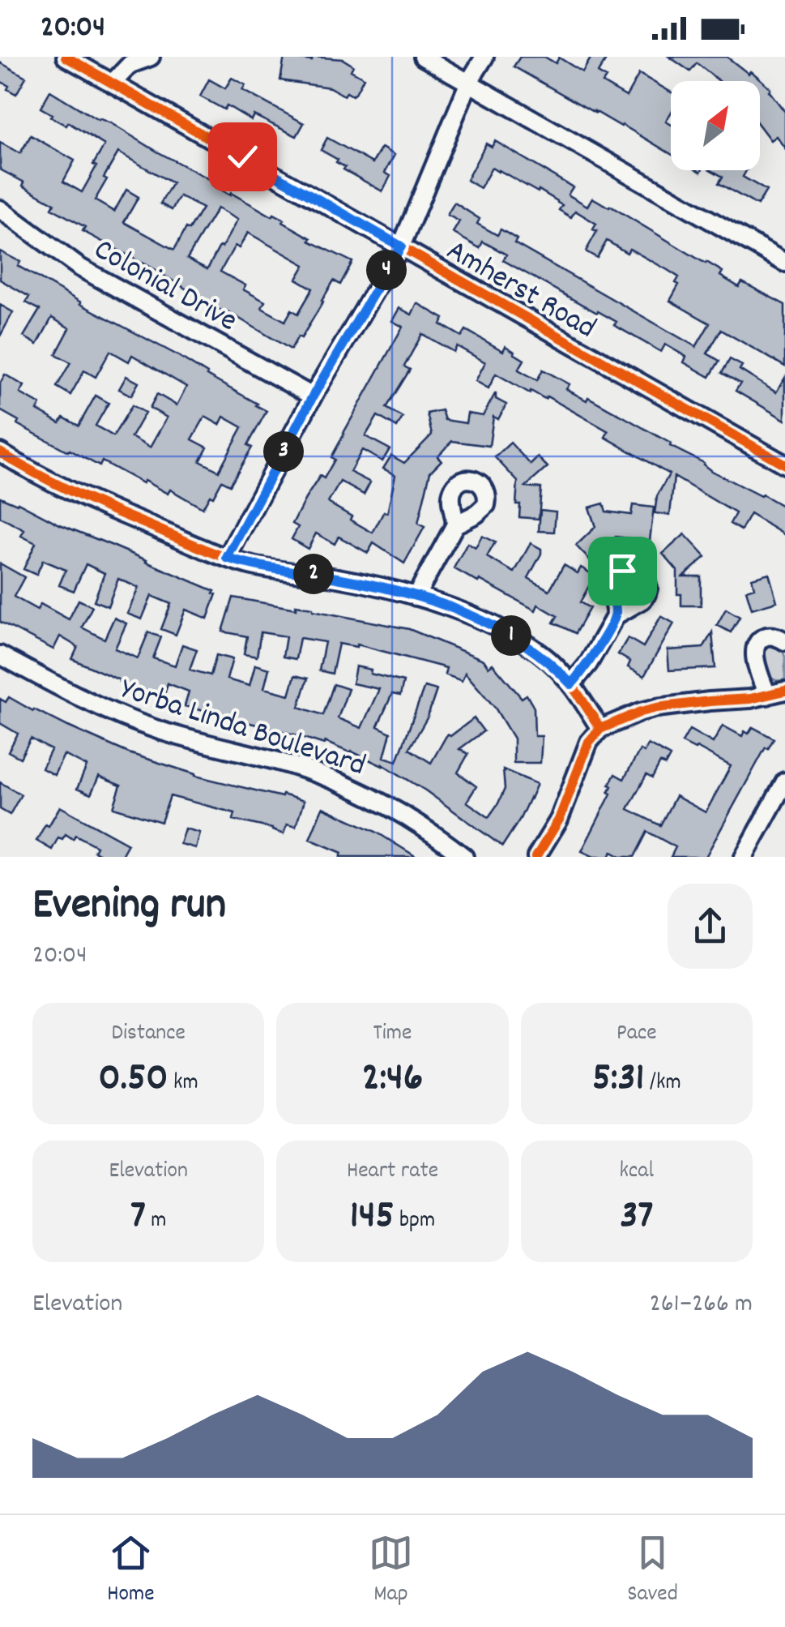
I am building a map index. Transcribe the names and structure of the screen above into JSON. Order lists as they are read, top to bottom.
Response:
{
  "streets": {
    "street": ["Colonial Drive", "Amherst Road", "Yorba Linda Boulevard"]
  },
  "north": "top right",
  "page": {
    "status": "20:04",
    "pins": [
      "4",
      "3",
      "2",
      "1"
    ],
    "heading": ["Evening run", "20:04"],
    "stats": [
      ["Distance", "0.50 km"],
      ["Time", "2:46"],
      ["Pace", "5:31 /km"],
      ["Elevation", "7 m"],
      ["Heart rate", "145 bpm"],
      ["kcal", "37"]
    ],
    "chart": ["Elevation", "261–266 m"],
    "tabs": ["Home", "Map", "Saved"]
  }
}
